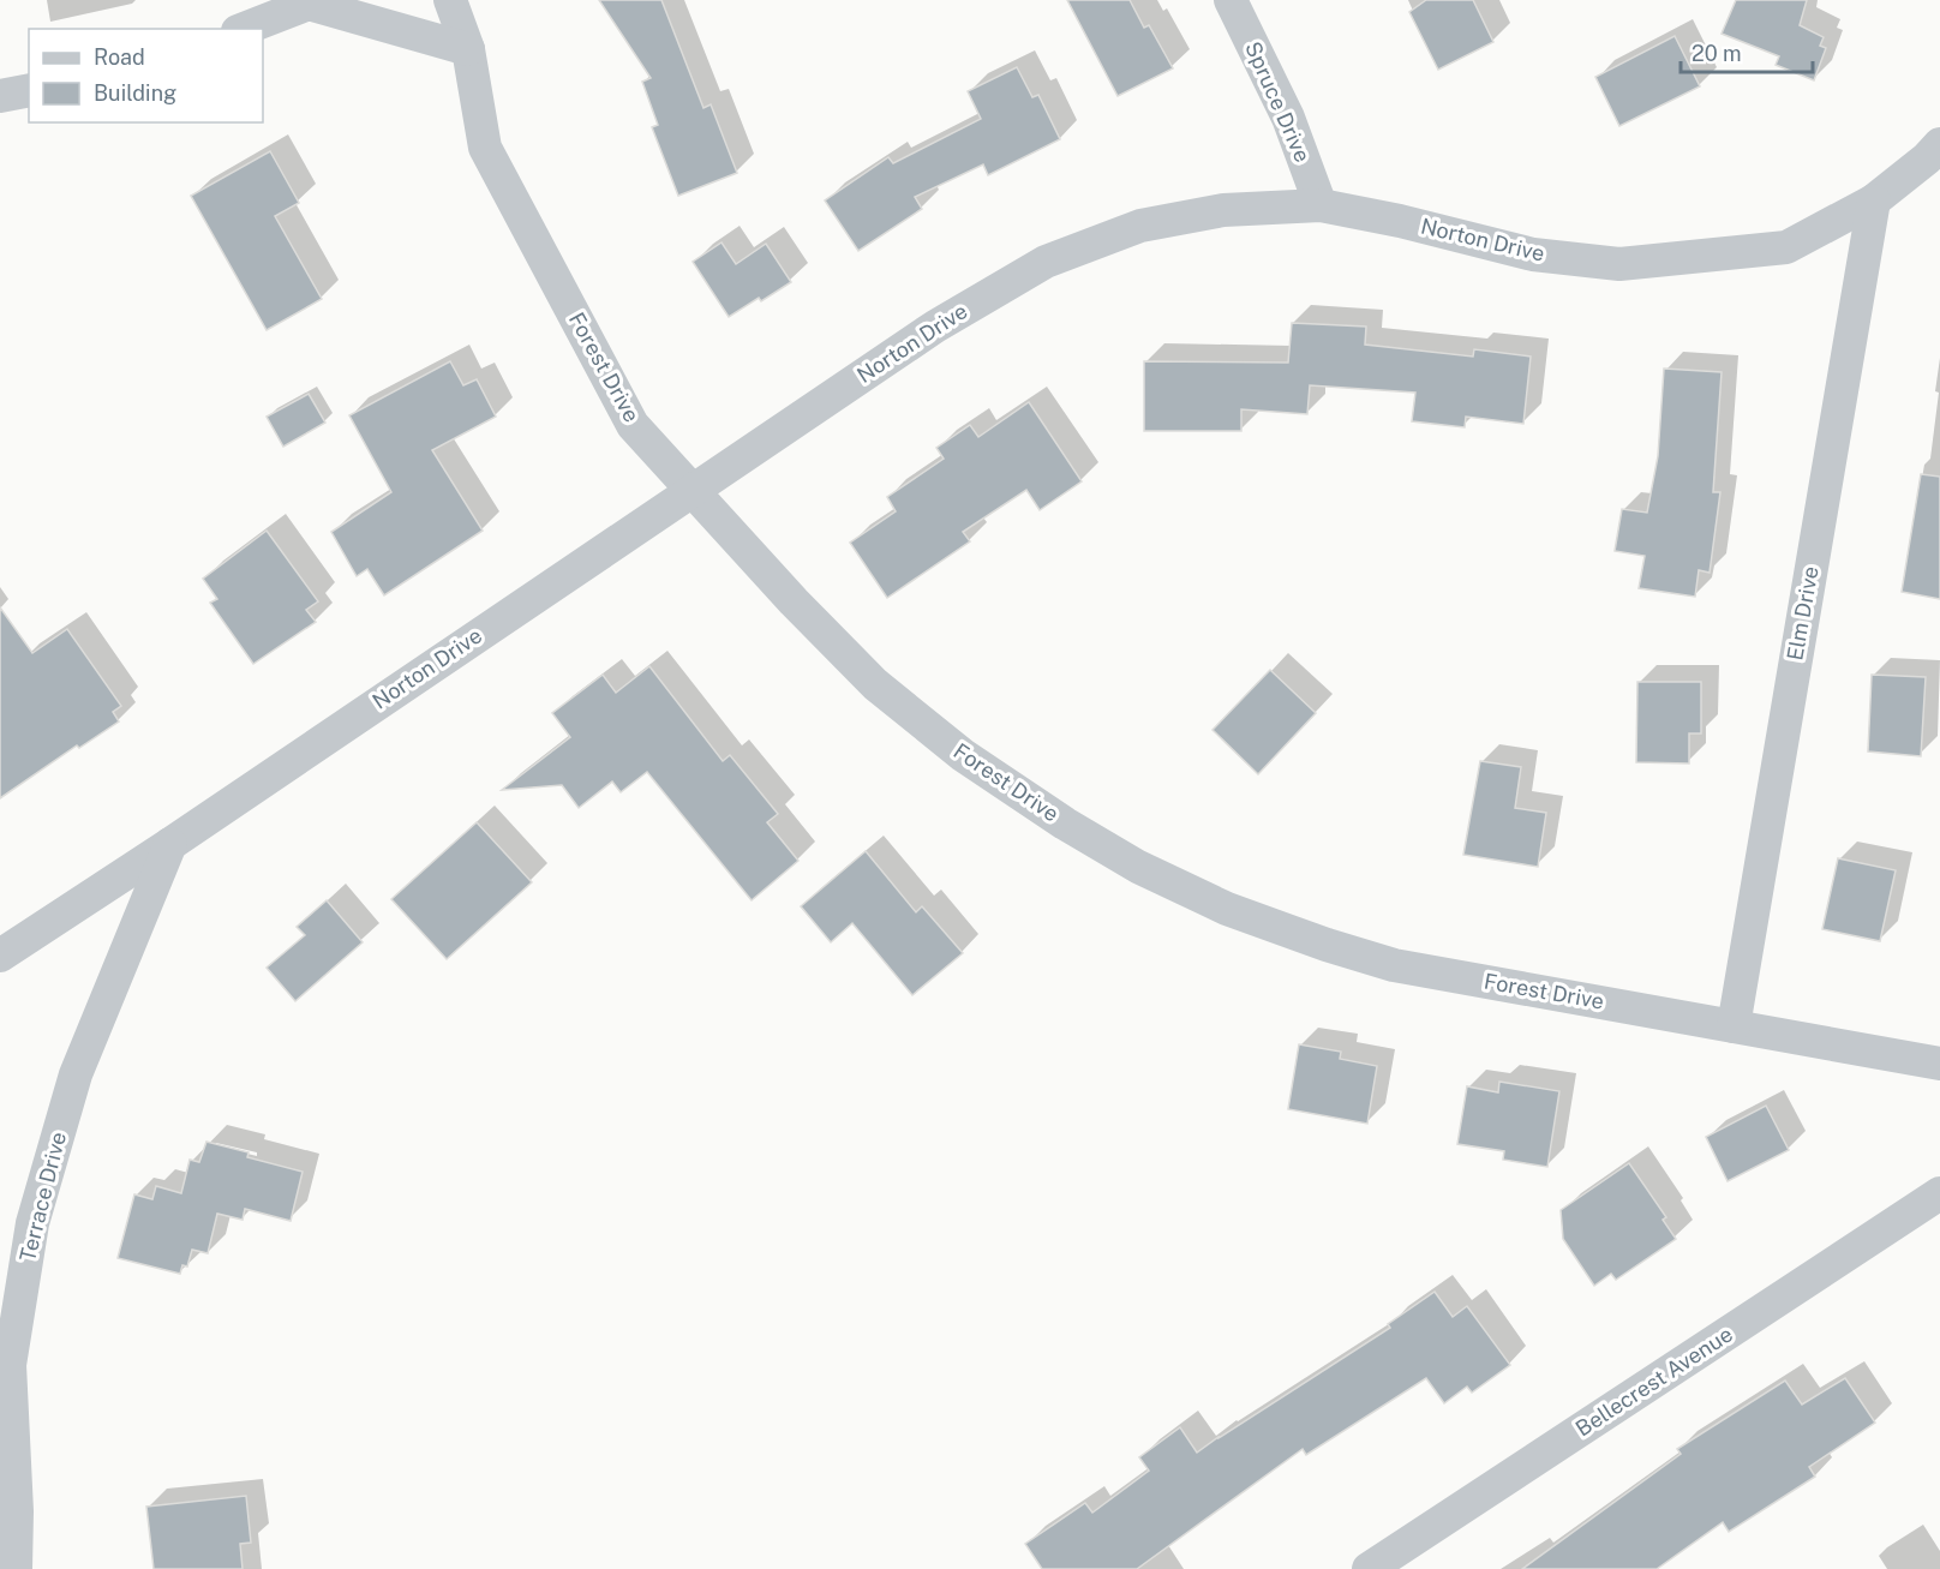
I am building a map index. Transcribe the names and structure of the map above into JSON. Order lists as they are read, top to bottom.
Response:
{
  "streets": {
    "street": [
      "Spruce Drive",
      "Norton Drive",
      "Forest Drive",
      "Elm Drive",
      "Terrace Drive",
      "Bellecrest Avenue"
    ]
  },
  "crossings": [
    ["Spruce Drive", "Norton Drive"],
    ["Norton Drive", "Forest Drive"],
    ["Norton Drive", "Elm Drive"],
    ["Norton Drive", "Terrace Drive"],
    ["Forest Drive", "Elm Drive"]
  ],
  "legend": ["Road", "Building"],
  "scale_bar": "20 m"
}
